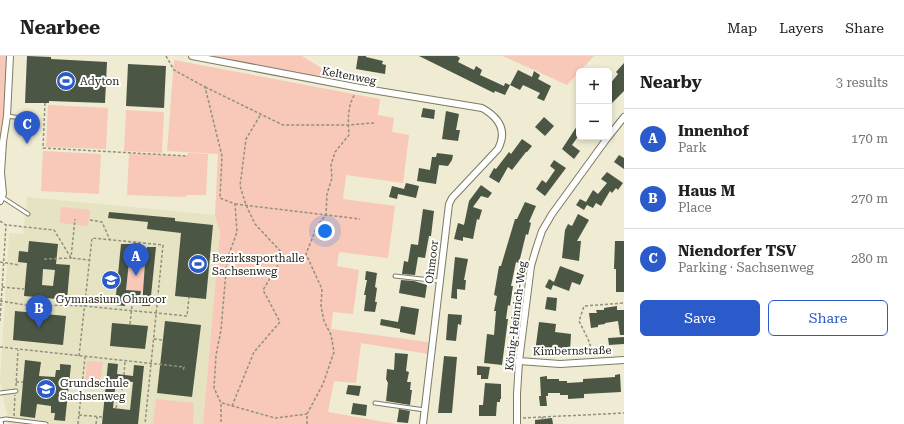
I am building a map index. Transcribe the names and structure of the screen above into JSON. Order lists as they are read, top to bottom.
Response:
{
  "streets": {
    "street": [
      "Keltenweg",
      "Ohmoor",
      "König-Heinrich-Weg",
      "Kimbernstraße"
    ]
  },
  "crossings": [
    ["Keltenweg", "Ohmoor"],
    ["König-Heinrich-Weg", "Kimbernstraße"]
  ],
  "places": {
    "sports": ["Adyton", "Bezirkssporthalle Sachsenweg"],
    "school or university": ["Gymnasium Ohmoor", "Grundschule Sachsenweg"]
  },
  "page": {
    "header": "Nearbee",
    "nav": ["Map", "Layers", "Share"],
    "heading": ["Nearby", "3 results"],
    "map_buttons": ["+", "−"],
    "list": [
      {
        "mark": "A",
        "name": "Innenhof",
        "note": "Park",
        "value": "170 m"
      },
      {
        "mark": "B",
        "name": "Haus M",
        "note": "Place",
        "value": "270 m"
      },
      {
        "mark": "C",
        "name": "Niendorfer TSV",
        "note": "Parking · Sachsenweg",
        "value": "280 m"
      }
    ],
    "pins": ["C", "A", "B"],
    "buttons": ["Save", "Share"]
  }
}
